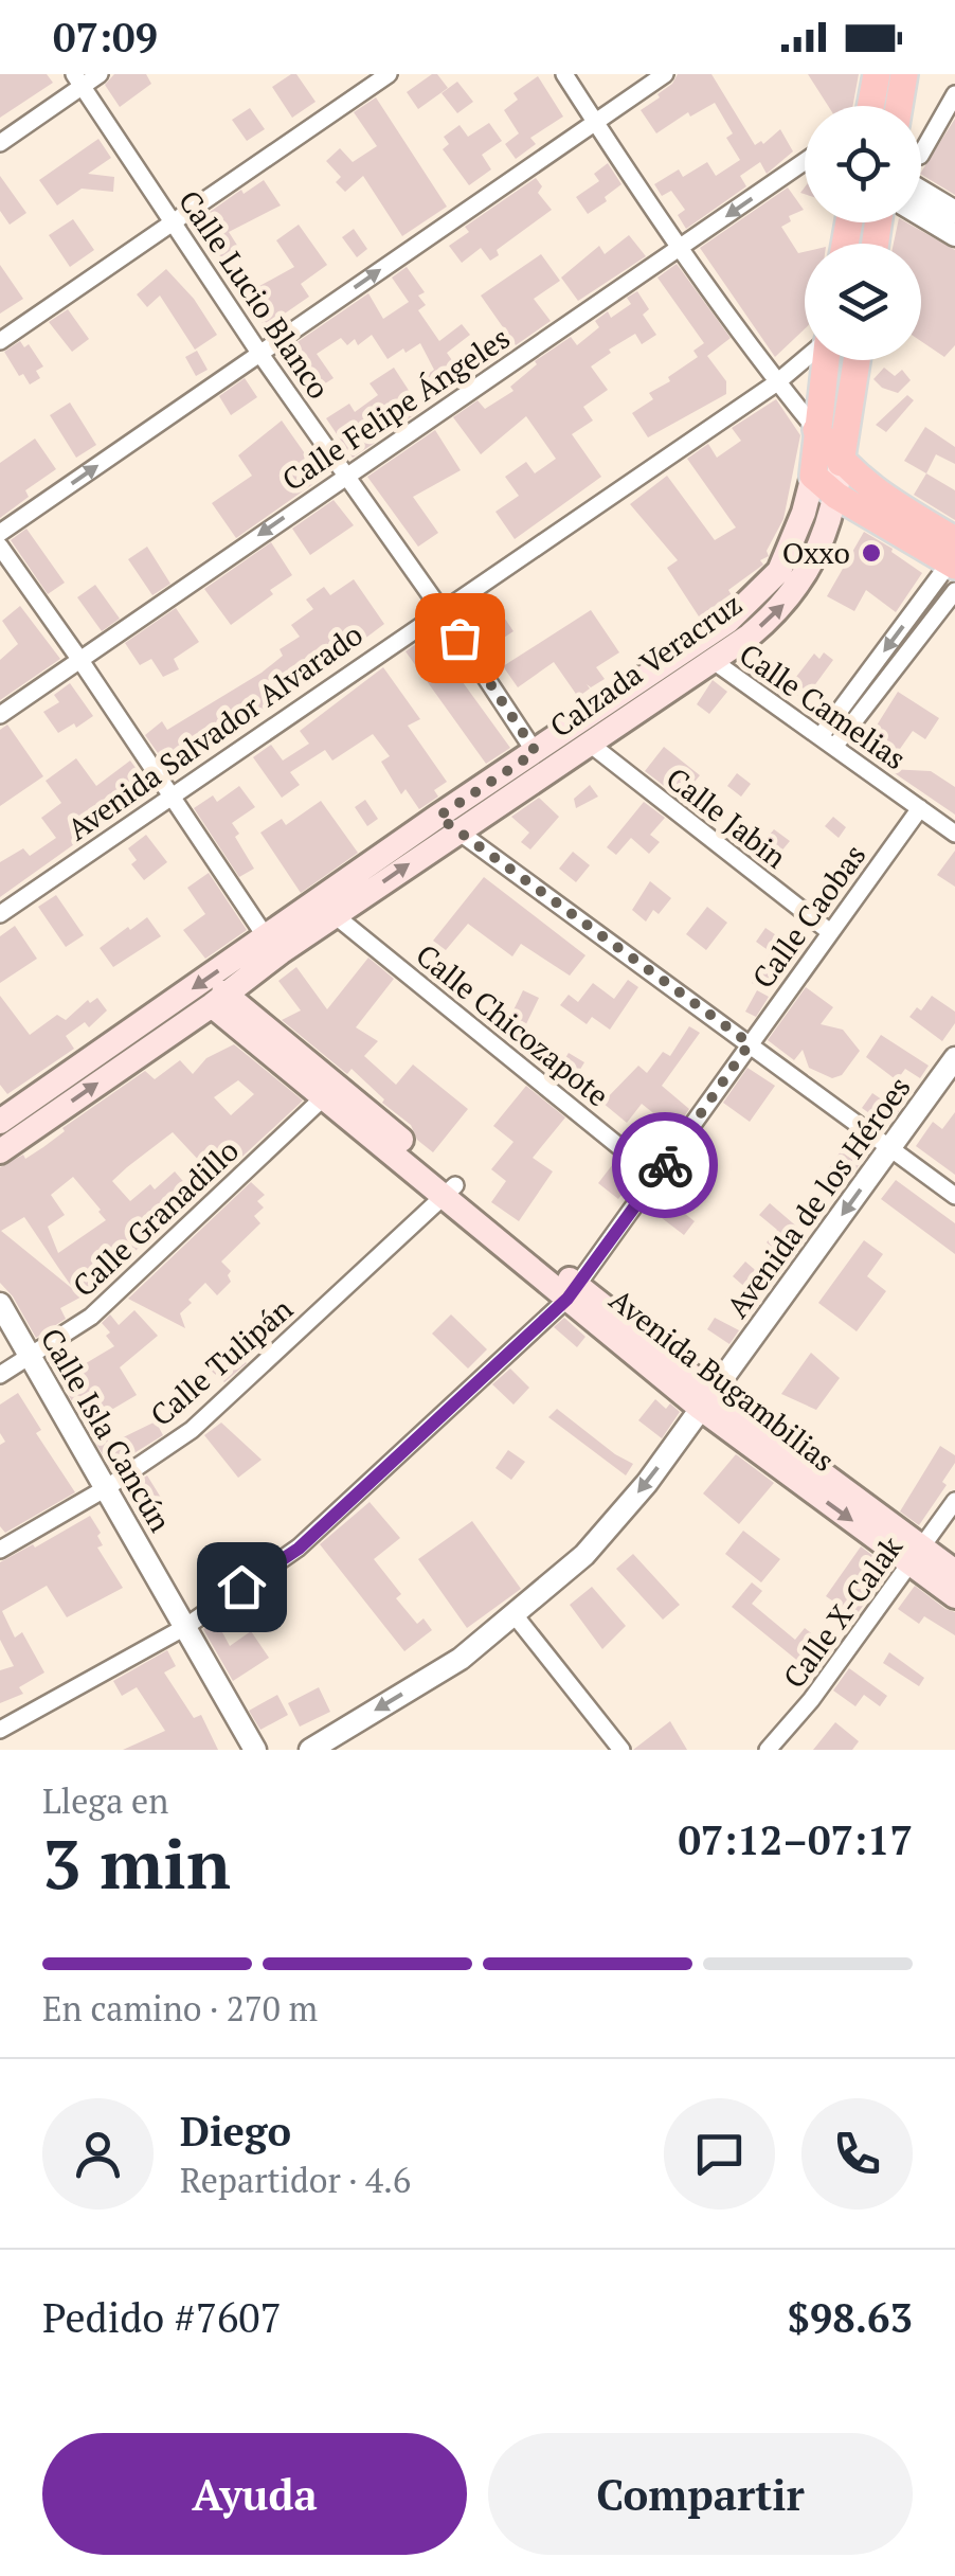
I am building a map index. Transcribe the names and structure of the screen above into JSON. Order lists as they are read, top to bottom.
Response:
{
  "streets": {
    "main road": ["Calzada Veracruz", "Avenida Bugambilias"],
    "street": [
      "Calle Lucio Blanco",
      "Calle Felipe Ángeles",
      "Calle Camelias",
      "Avenida Salvador Alvarado",
      "Calle Jabin",
      "Calle Caobas",
      "Calle Chicozapote",
      "Avenida de los Héroes",
      "Calle Granadillo",
      "Calle Tulipán",
      "Calle Isla Cancún",
      "Calle X-Calak"
    ]
  },
  "crossings": [
    ["Calle Lucio Blanco", "Calle Felipe Ángeles"],
    ["Calle Lucio Blanco", "Calzada Veracruz"],
    ["Calle Lucio Blanco", "Avenida Salvador Alvarado"],
    ["Calzada Veracruz", "Calle Camelias"],
    ["Calzada Veracruz", "Calle Jabin"],
    ["Calzada Veracruz", "Calle Chicozapote"],
    ["Calzada Veracruz", "Avenida Bugambilias"],
    ["Calle Camelias", "Calle Caobas"],
    ["Calle Jabin", "Calle Caobas"],
    ["Calle Caobas", "Calle Chicozapote"],
    ["Calle Caobas", "Avenida Bugambilias"],
    ["Calle Caobas", "Calle Isla Cancún"],
    ["Avenida de los Héroes", "Avenida Bugambilias"],
    ["Calle Granadillo", "Avenida Bugambilias"],
    ["Calle Granadillo", "Calle Isla Cancún"],
    ["Calle Tulipán", "Avenida Bugambilias"],
    ["Calle Tulipán", "Calle Isla Cancún"],
    ["Avenida Bugambilias", "Calle X-Calak"]
  ],
  "one_way": ["Calle Felipe Ángeles", "Avenida de los Héroes"],
  "places": ["Oxxo"],
  "page": {
    "status": "07:09",
    "heading": ["3 min", "Llega en", "07:12–07:17"],
    "panel": [
      "Diego",
      "Repartidor · 4.6",
      "Pedido #7607",
      "$98.63"
    ],
    "bar": "En camino · 270 m",
    "buttons": ["Ayuda", "Compartir"]
  }
}
